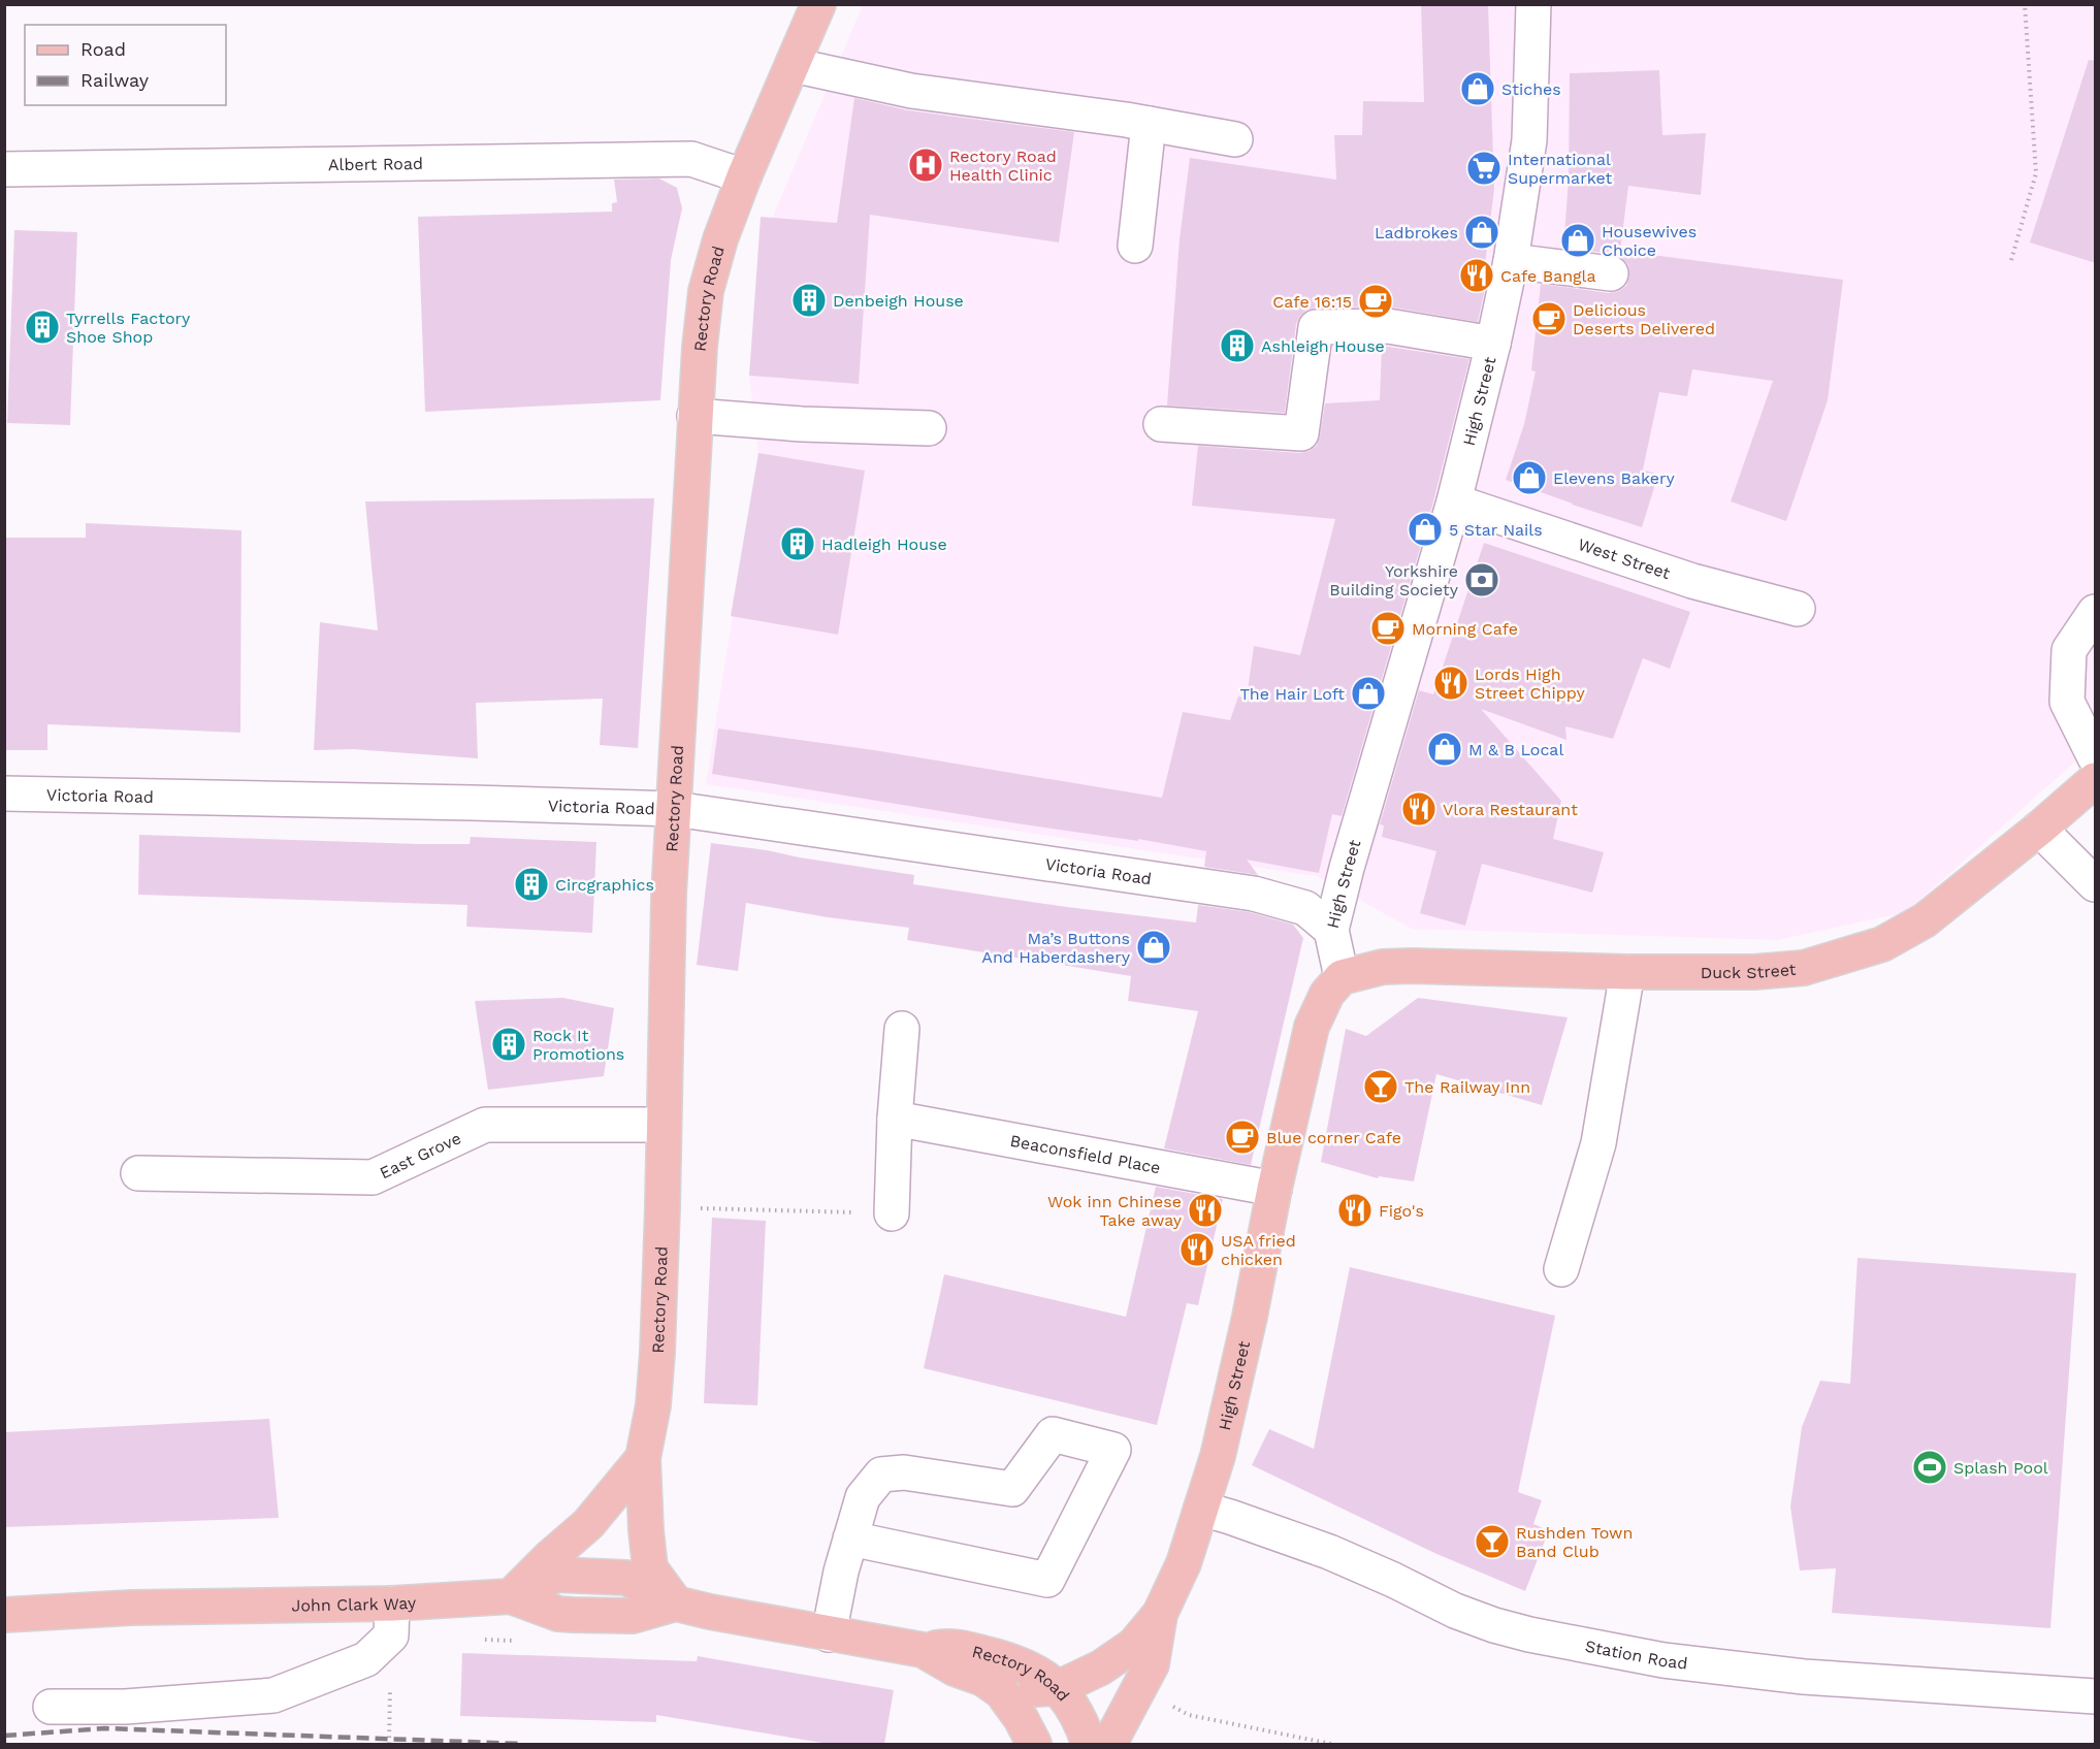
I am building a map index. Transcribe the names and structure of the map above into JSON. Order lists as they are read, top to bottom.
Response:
{
  "streets": {
    "main road": [
      "Rectory Road",
      "High Street",
      "Duck Street",
      "John Clark Way"
    ],
    "street": [
      "Albert Road",
      "West Street",
      "Victoria Road",
      "Beaconsfield Place",
      "East Grove",
      "Station Road"
    ]
  },
  "crossings": [
    ["Albert Road", "Rectory Road"],
    ["Rectory Road", "Victoria Road"],
    ["Rectory Road", "East Grove"],
    ["Rectory Road", "John Clark Way"],
    ["High Street", "West Street"],
    ["High Street", "Victoria Road"],
    ["High Street", "Duck Street"],
    ["High Street", "Beaconsfield Place"],
    ["High Street", "Station Road"]
  ],
  "places": {
    "shop": [
      "Stiches",
      "Ladbrokes",
      "Housewives Choice",
      "Elevens Bakery",
      "5 Star Nails",
      "The Hair Loft",
      "M & B Local",
      "Ma’s Buttons And Haberdashery"
    ],
    "hospital": ["Rectory Road Health Clinic"],
    "supermarket": ["International Supermarket"],
    "restaurant": [
      "Cafe Bangla",
      "Lords High Street Chippy",
      "Vlora Restaurant",
      "Wok inn Chinese Take away",
      "Figo's",
      "USA fried chicken"
    ],
    "building": [
      "Denbeigh House",
      "Tyrrells Factory Shoe Shop",
      "Ashleigh House",
      "Hadleigh House",
      "Circgraphics",
      "Rock It Promotions"
    ],
    "cafe": [
      "Cafe 16:15",
      "Delicious Deserts Delivered",
      "Morning Cafe",
      "Blue corner Cafe"
    ],
    "bank": ["Yorkshire Building Society"],
    "bar": ["The Railway Inn", "Rushden Town Band Club"],
    "sports": ["Splash Pool"]
  },
  "legend": ["Road", "Railway"]
}
